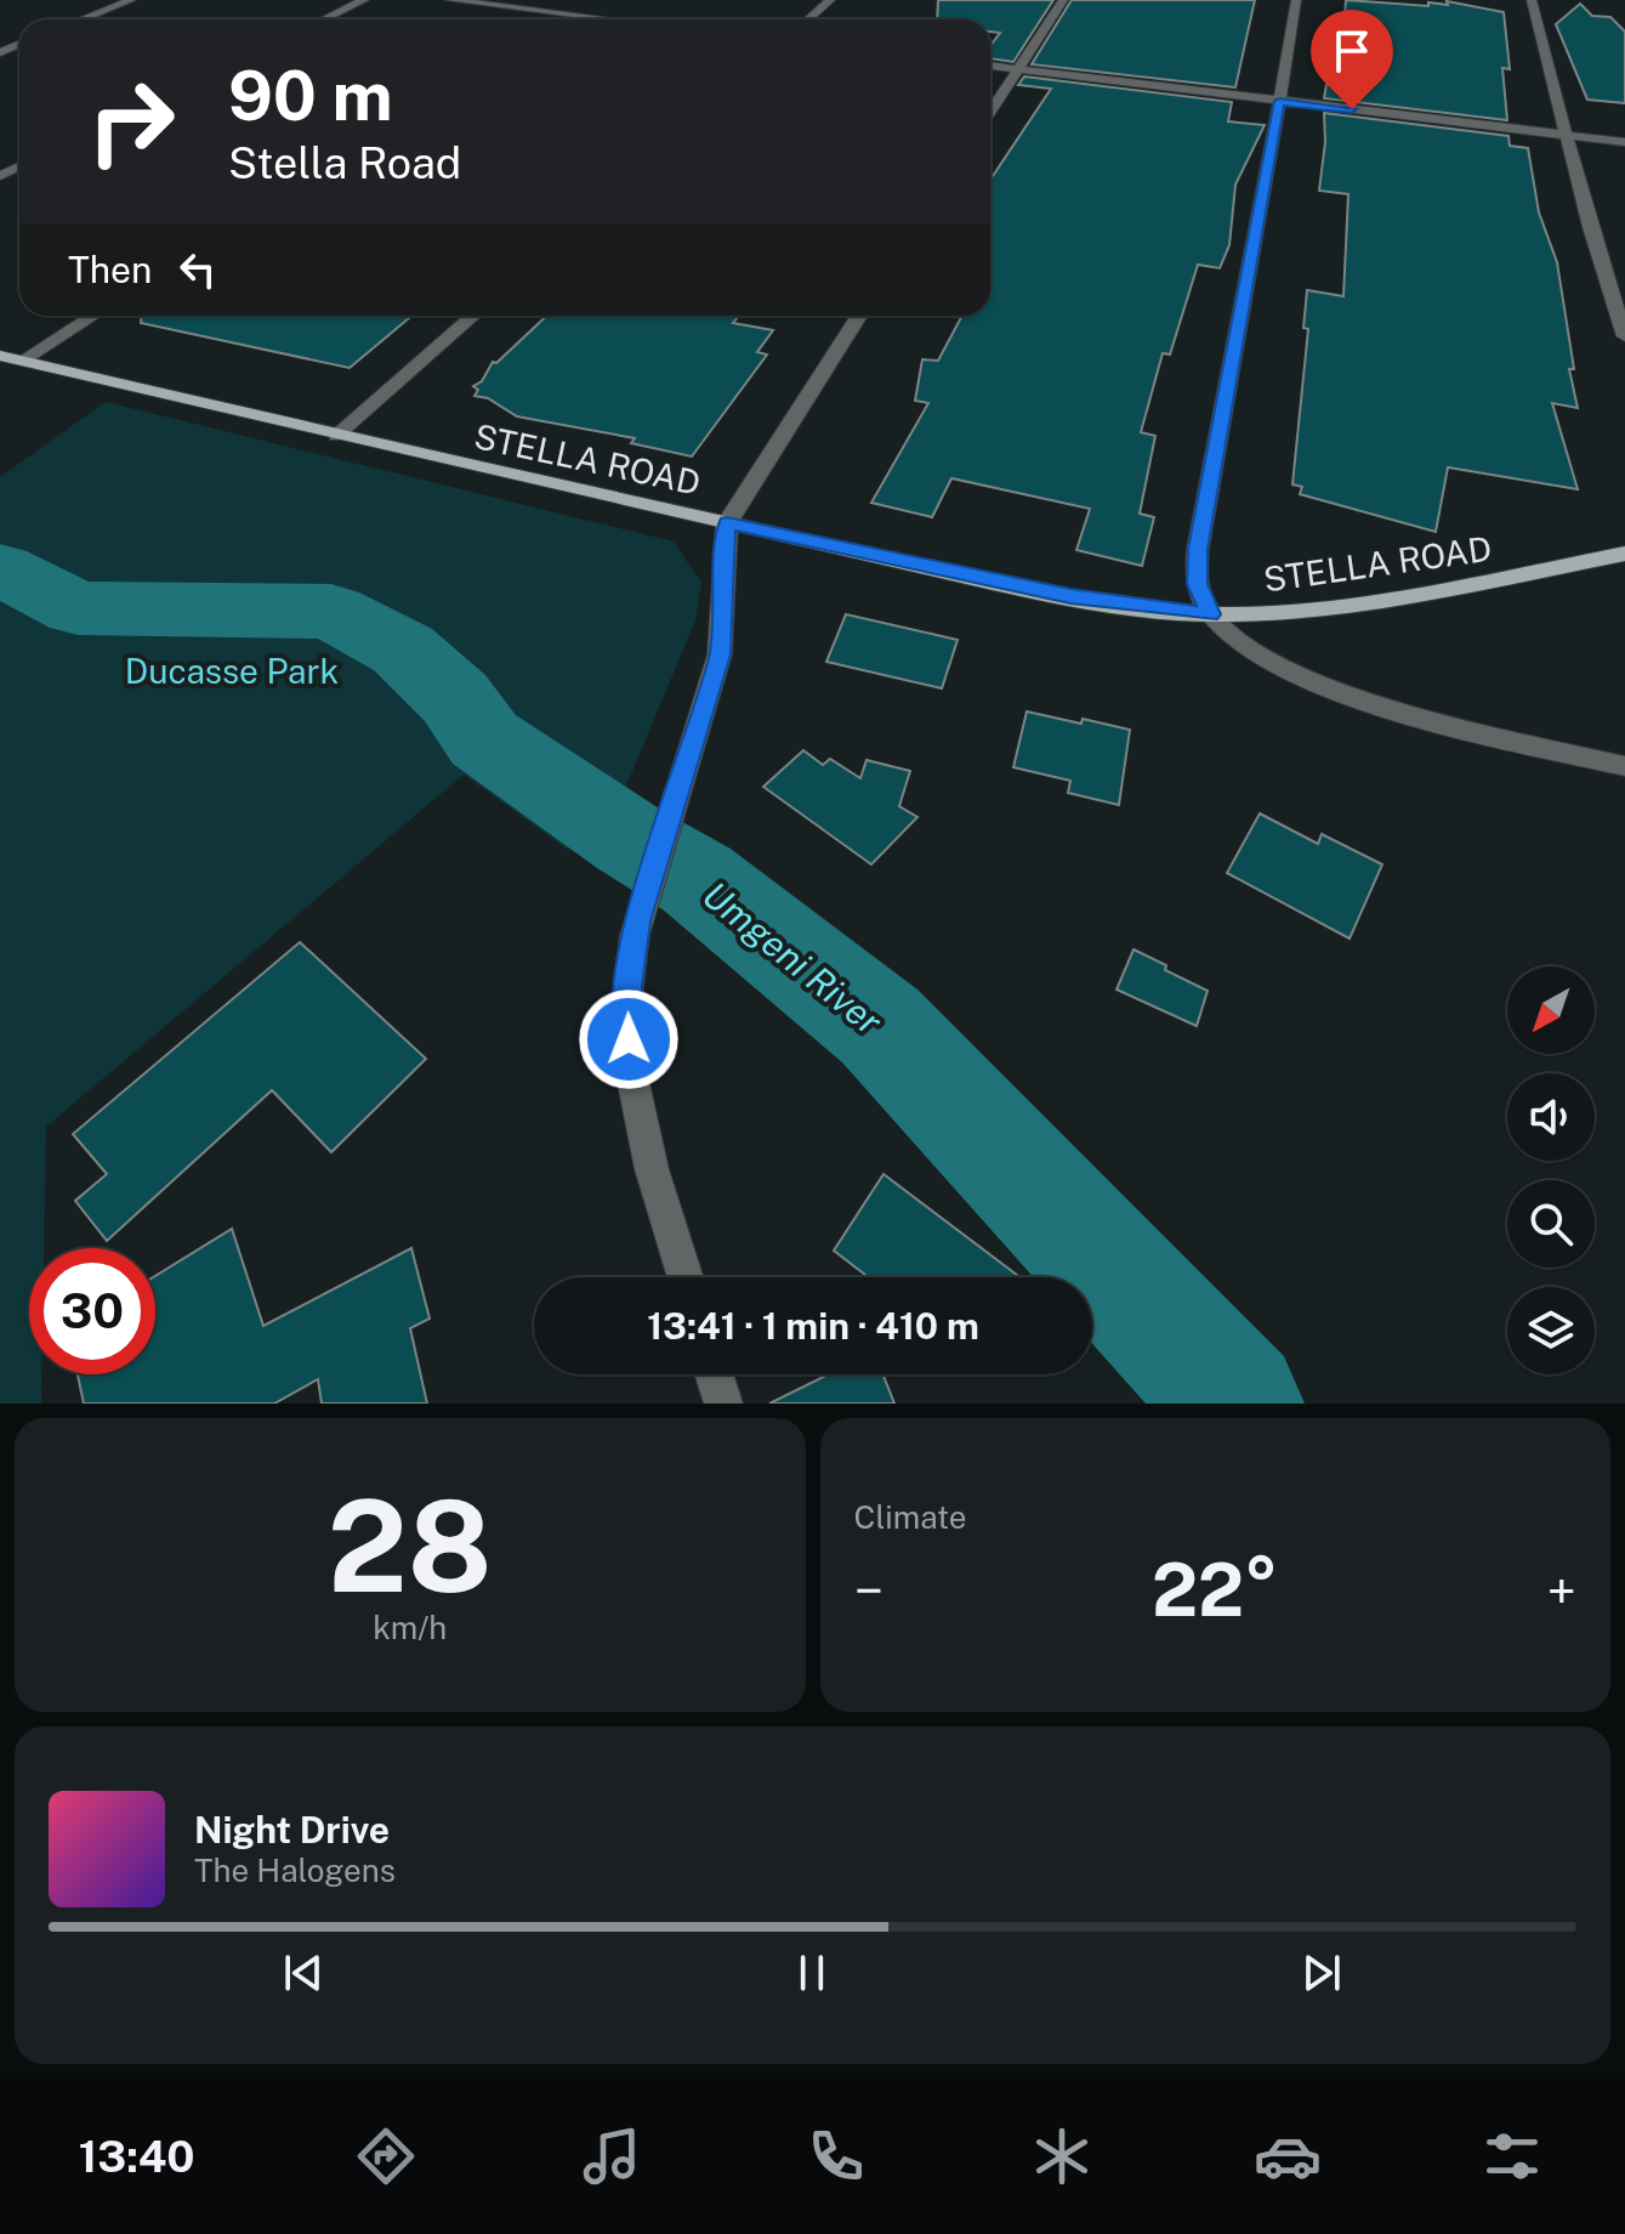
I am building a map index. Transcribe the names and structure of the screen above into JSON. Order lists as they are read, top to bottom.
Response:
{
  "streets": {
    "main road": ["STELLA ROAD"]
  },
  "water": ["Umgeni River"],
  "parks": ["Ducasse Park"],
  "north": "bottom left",
  "page": {
    "turn": ["90 m", "Stella Road"],
    "then": "Then",
    "limit": "30",
    "trip": "13:41 · 1 min · 410 m",
    "tile": [
      ["28", "km/h"],
      "Climate"
    ],
    "heat": ["−", "22°", "+"],
    "song": ["Night Drive", "The Halogens"],
    "tabs": "13:40"
  }
}
